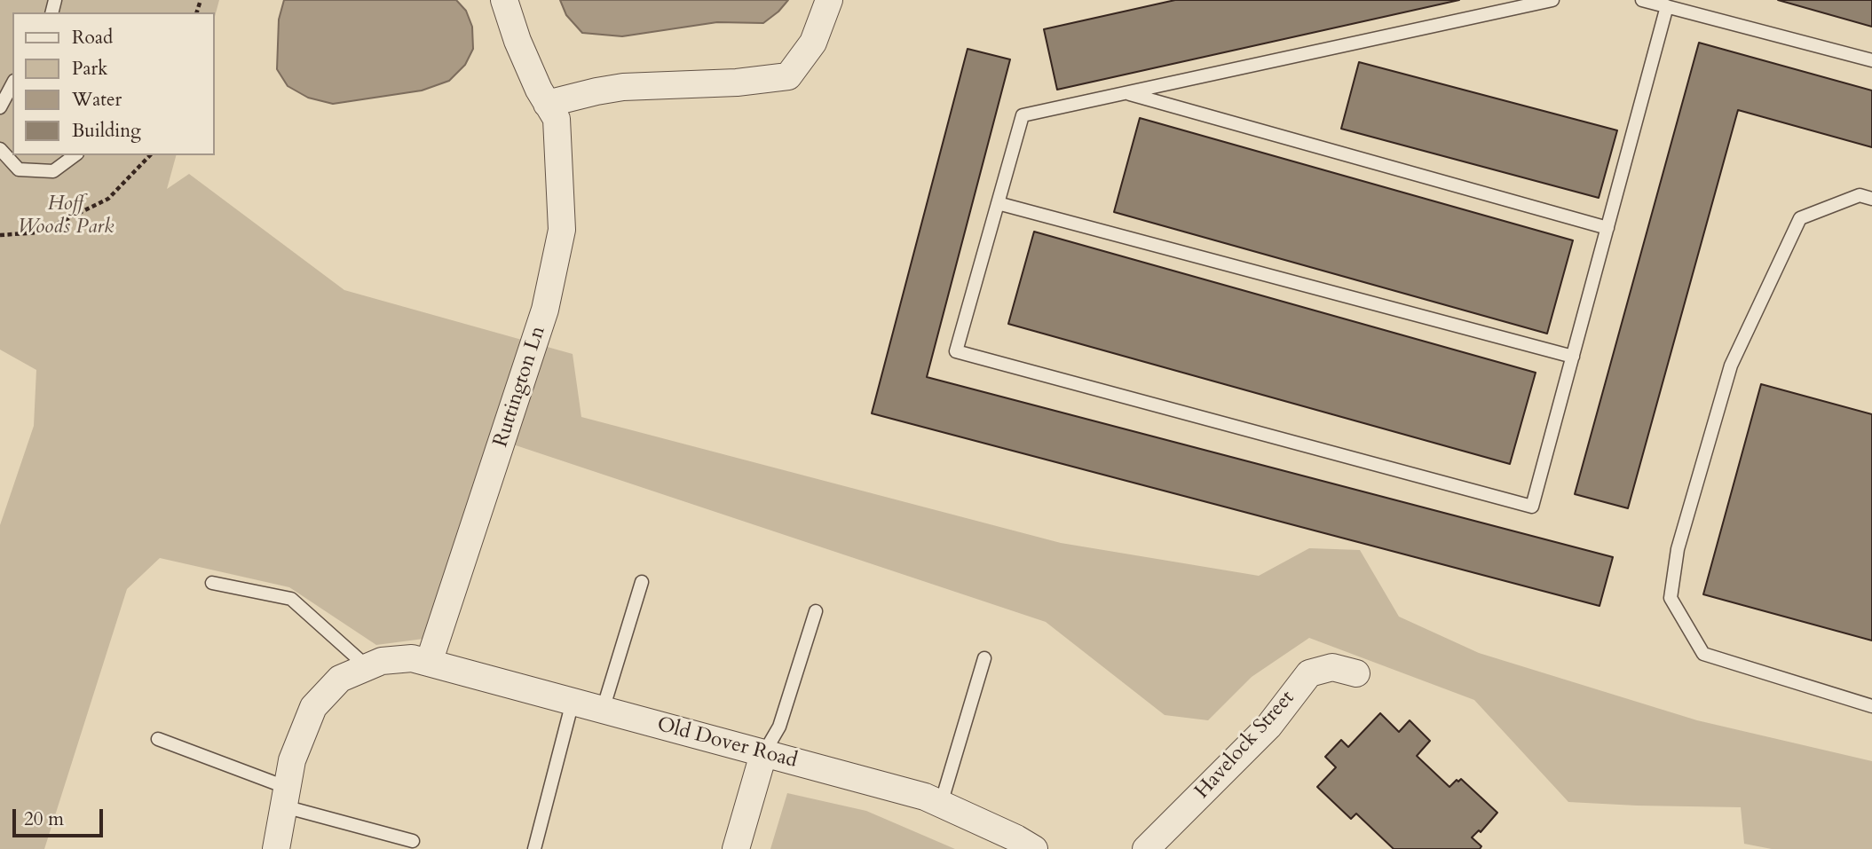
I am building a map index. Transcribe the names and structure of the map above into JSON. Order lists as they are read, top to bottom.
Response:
{
  "streets": {
    "street": ["Ruttington Ln", "Old Dover Road", "Havelock Street"]
  },
  "crossings": [
    ["Ruttington Ln", "Old Dover Road"]
  ],
  "parks": ["Hoff Woods Park"],
  "legend": [
    "Road",
    "Park",
    "Water",
    "Building"
  ],
  "scale_bar": "20 m"
}
